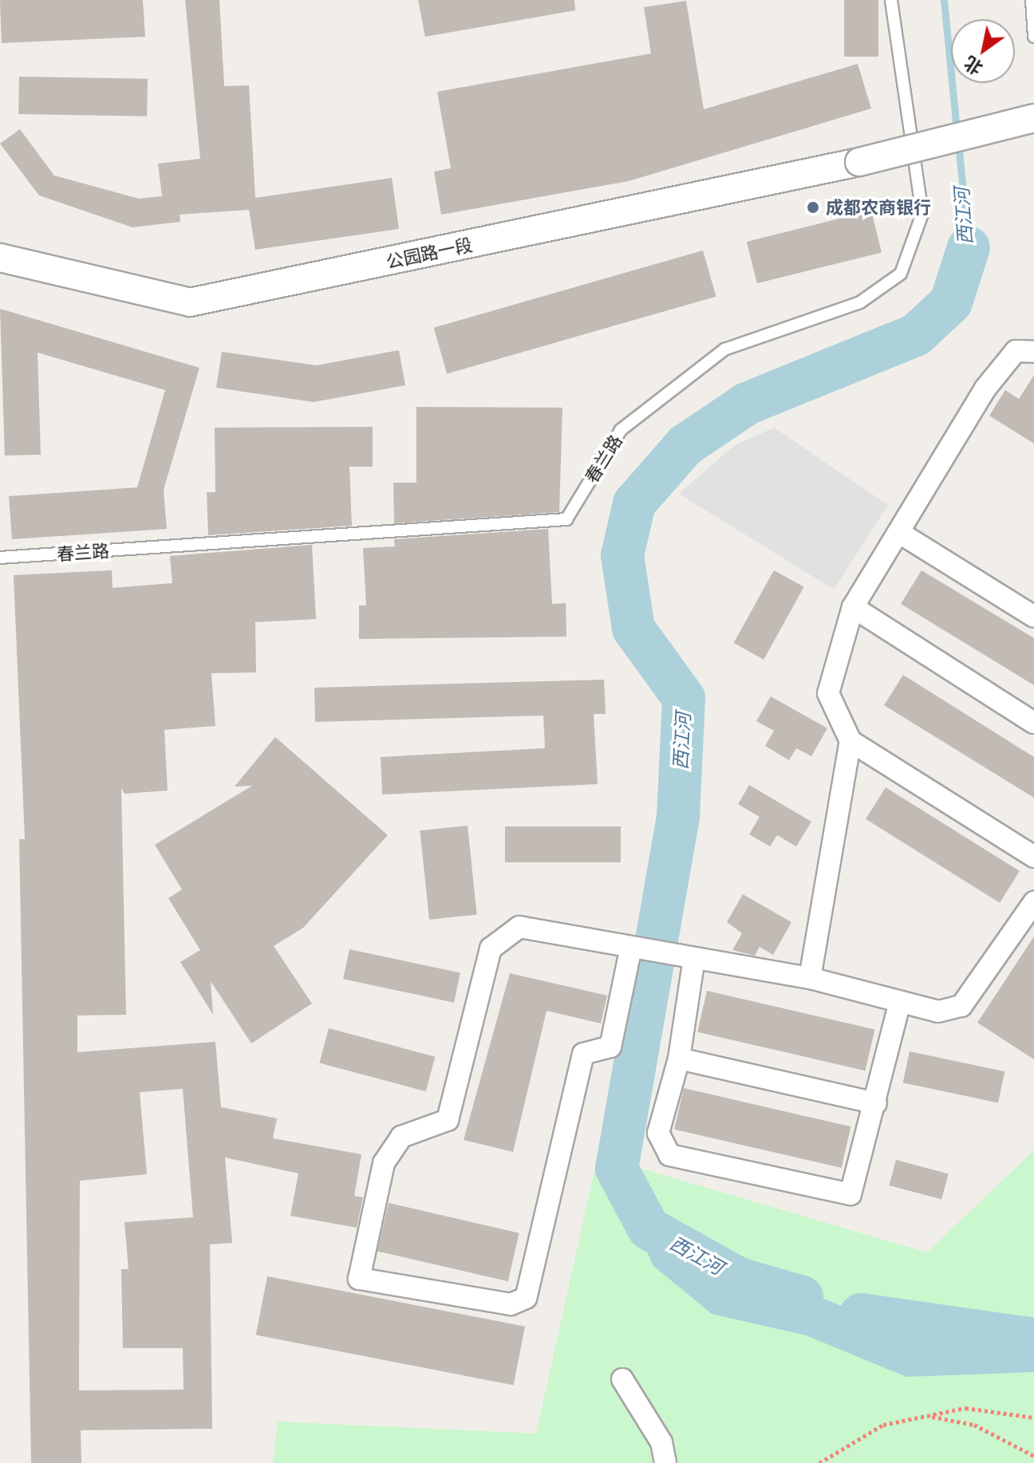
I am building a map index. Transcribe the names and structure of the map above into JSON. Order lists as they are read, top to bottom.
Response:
{
  "streets": {
    "street": ["公园路一段"],
    "lane": ["春兰路"]
  },
  "water": ["西江河"],
  "places": ["成都农商银行"],
  "north": "bottom left"
}
